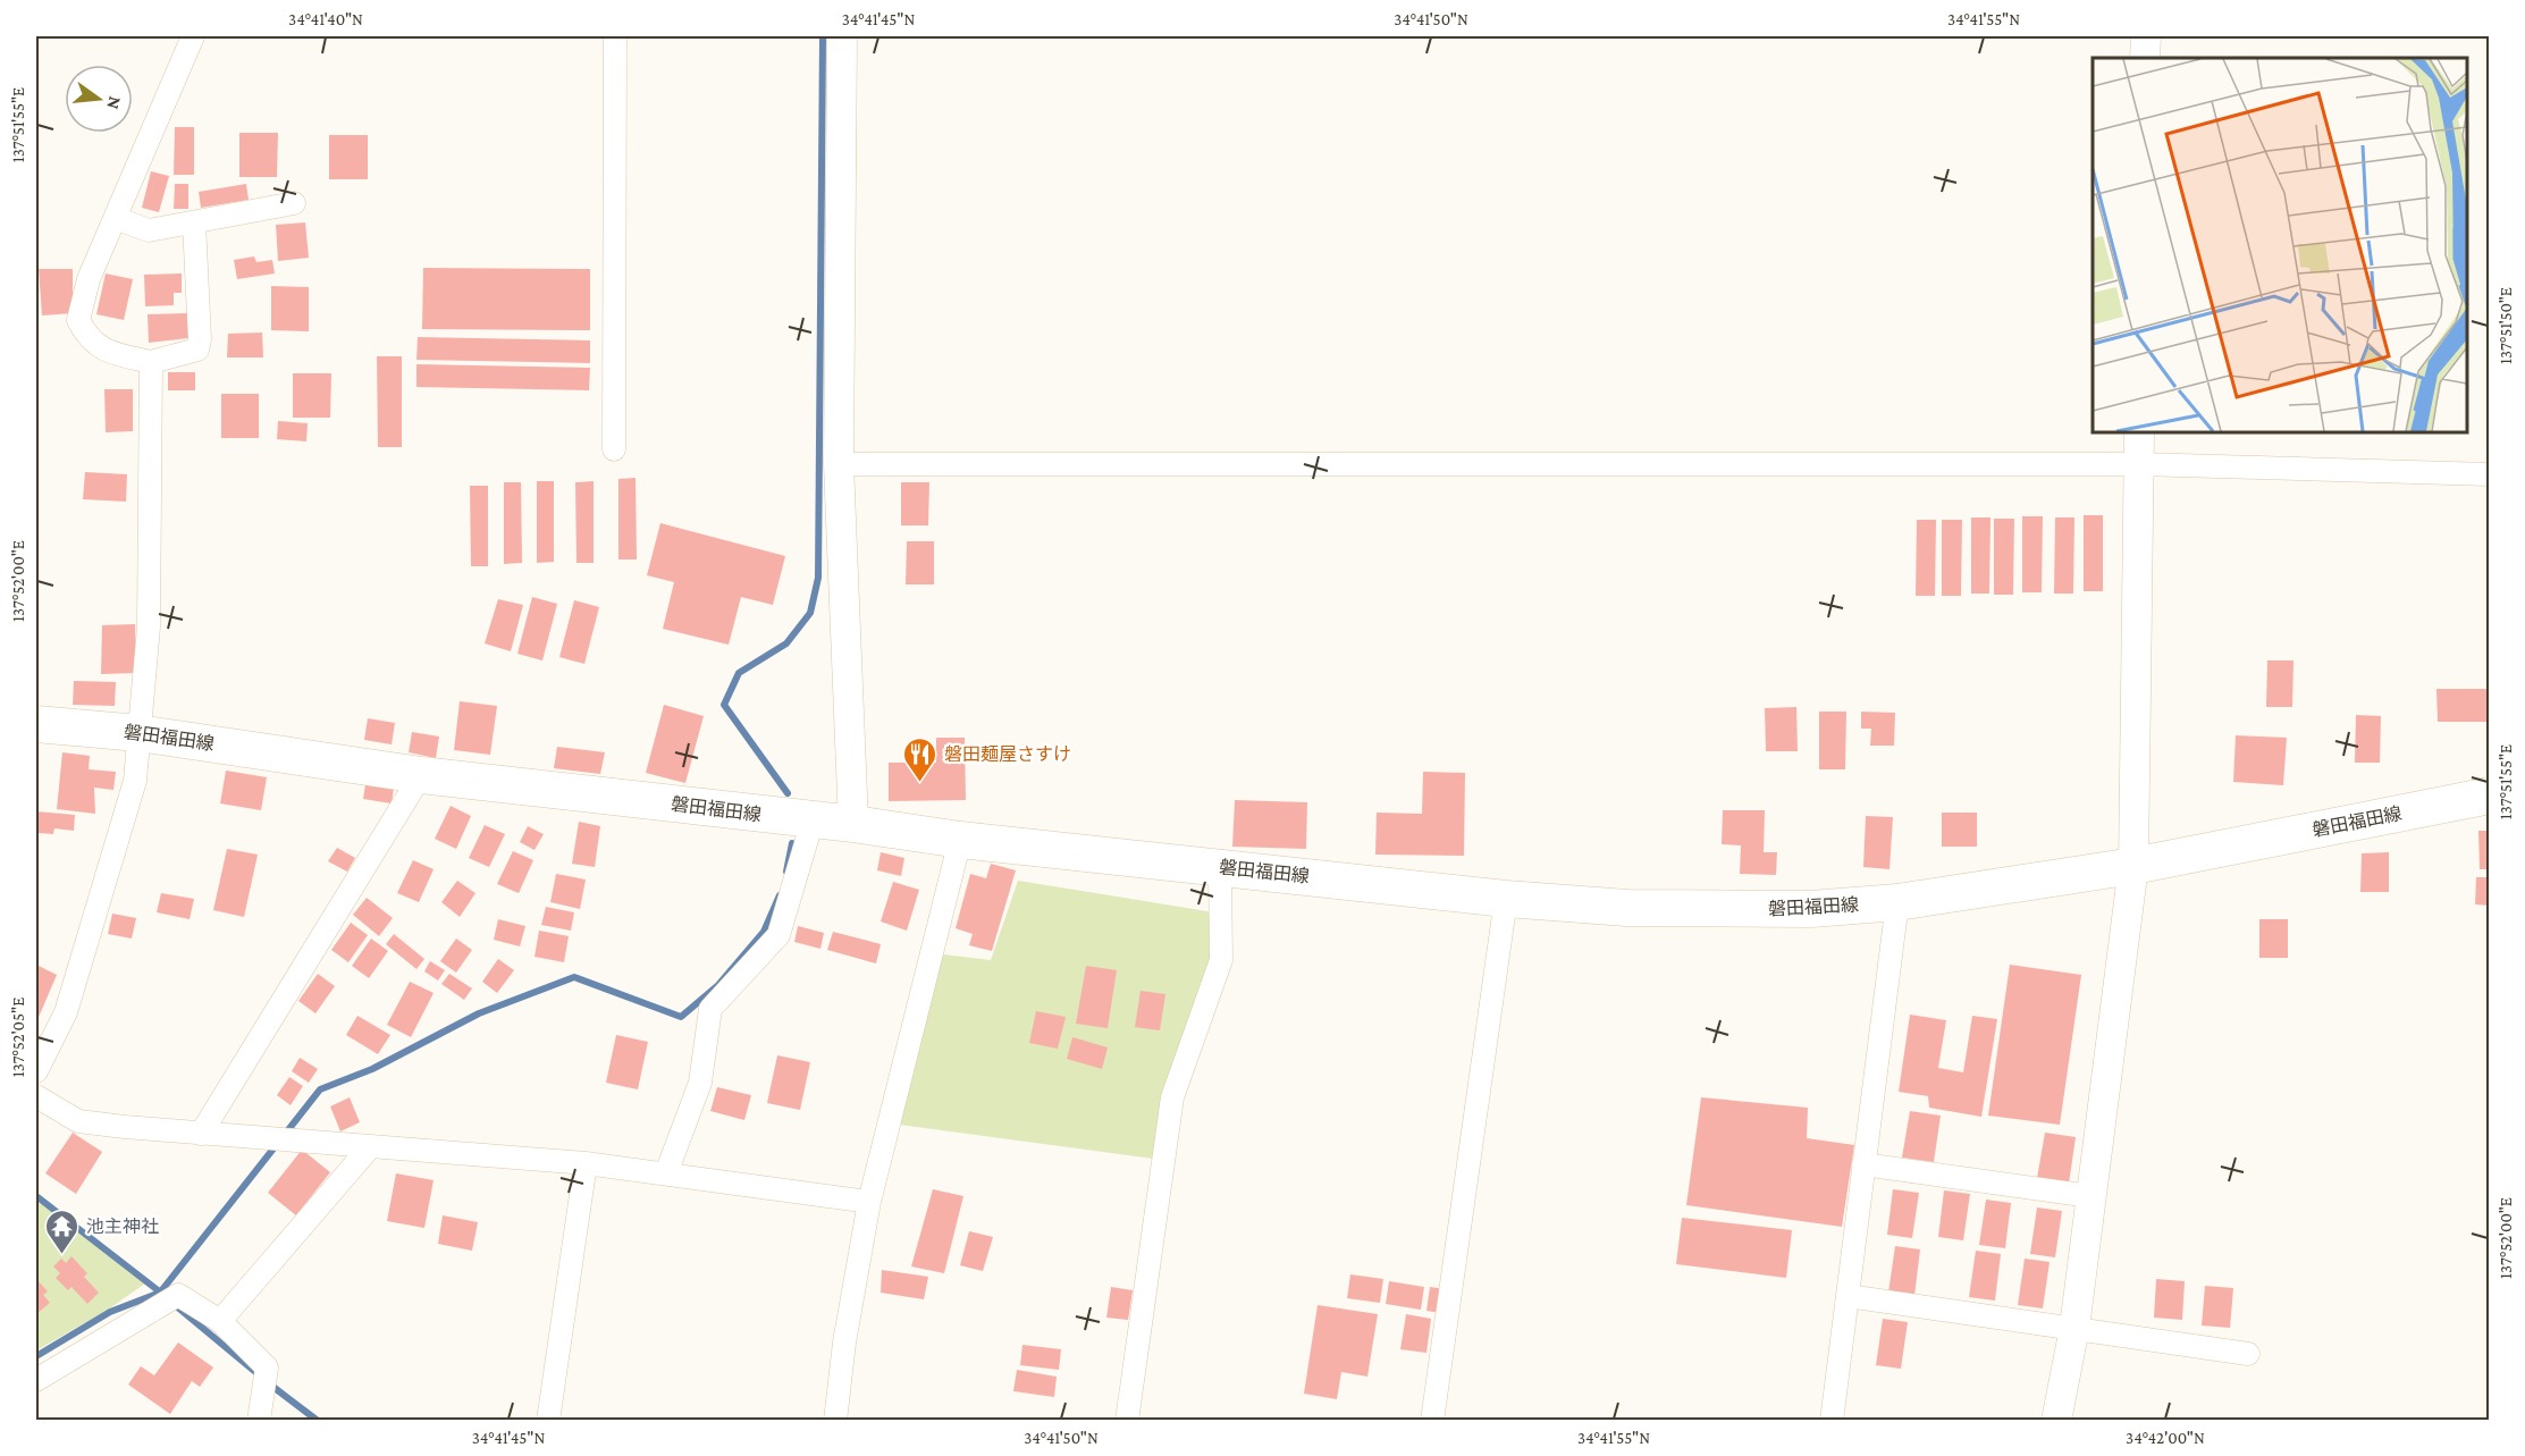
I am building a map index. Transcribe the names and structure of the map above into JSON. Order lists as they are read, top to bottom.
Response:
{
  "streets": {
    "main road": ["磐田福田線"]
  },
  "places": {
    "restaurant": ["磐田麺屋さすけ"],
    "temple": ["池主神社"]
  },
  "north": "right",
  "coordinates": [
    "34°41'40\"N",
    "34°41'45\"N",
    "34°41'50\"N",
    "34°41'55\"N",
    "137°51'55\"E",
    "137°51'50\"E",
    "137°52'00\"E",
    "137°52'05\"E",
    "34°42'00\"N"
  ]
}
